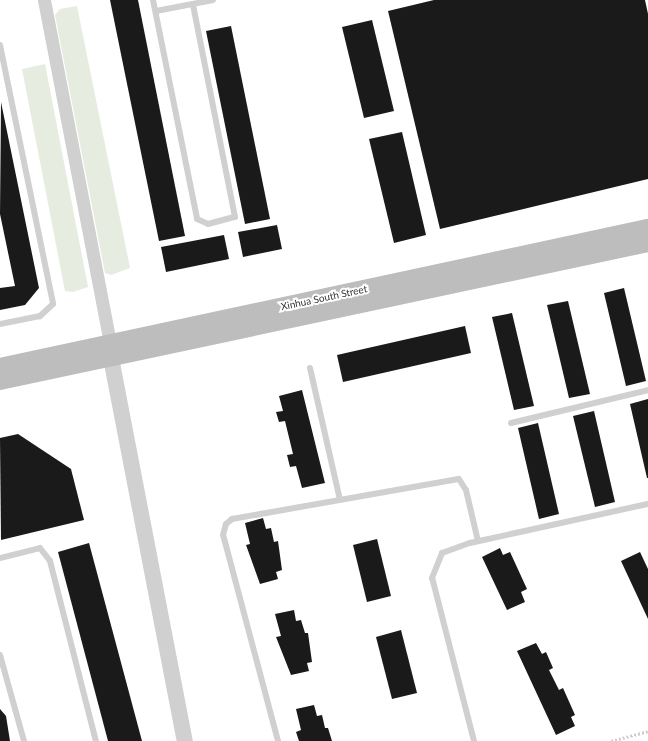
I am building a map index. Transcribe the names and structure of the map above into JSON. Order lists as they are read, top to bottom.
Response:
{
  "streets": {
    "main road": ["Xinhua South Street"]
  }
}
